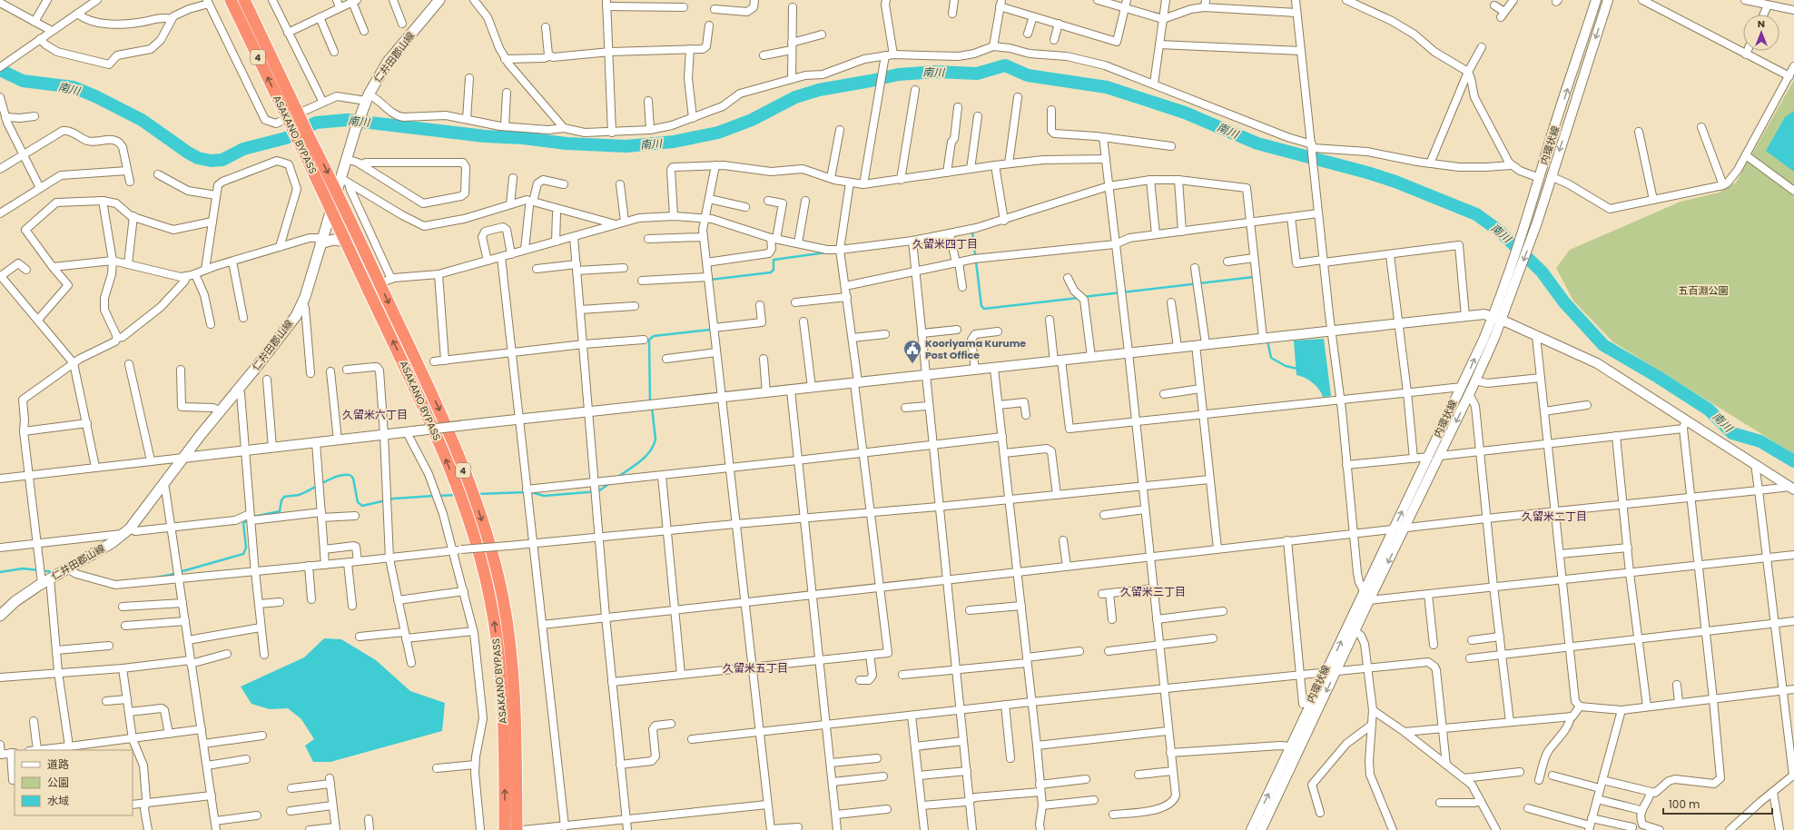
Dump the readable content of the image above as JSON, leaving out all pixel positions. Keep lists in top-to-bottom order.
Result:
{
  "streets": {
    "highway": ["4", "ASAKANO BYPASS"],
    "main road": ["仁井田郡山線"],
    "street": ["内環状線"]
  },
  "crossings": [
    ["仁井田郡山線", "ASAKANO BYPASS"]
  ],
  "districts": [
    "久留米四丁目",
    "久留米六丁目",
    "久留米二丁目",
    "久留米三丁目",
    "久留米五丁目"
  ],
  "water": ["南川"],
  "parks": ["五百淵公園"],
  "places": {
    "public building": ["Kooriyama Kurume Post Office"]
  },
  "legend": ["道路", "公園", "水域"],
  "scale_bar": "100 m",
  "north": "top"
}
